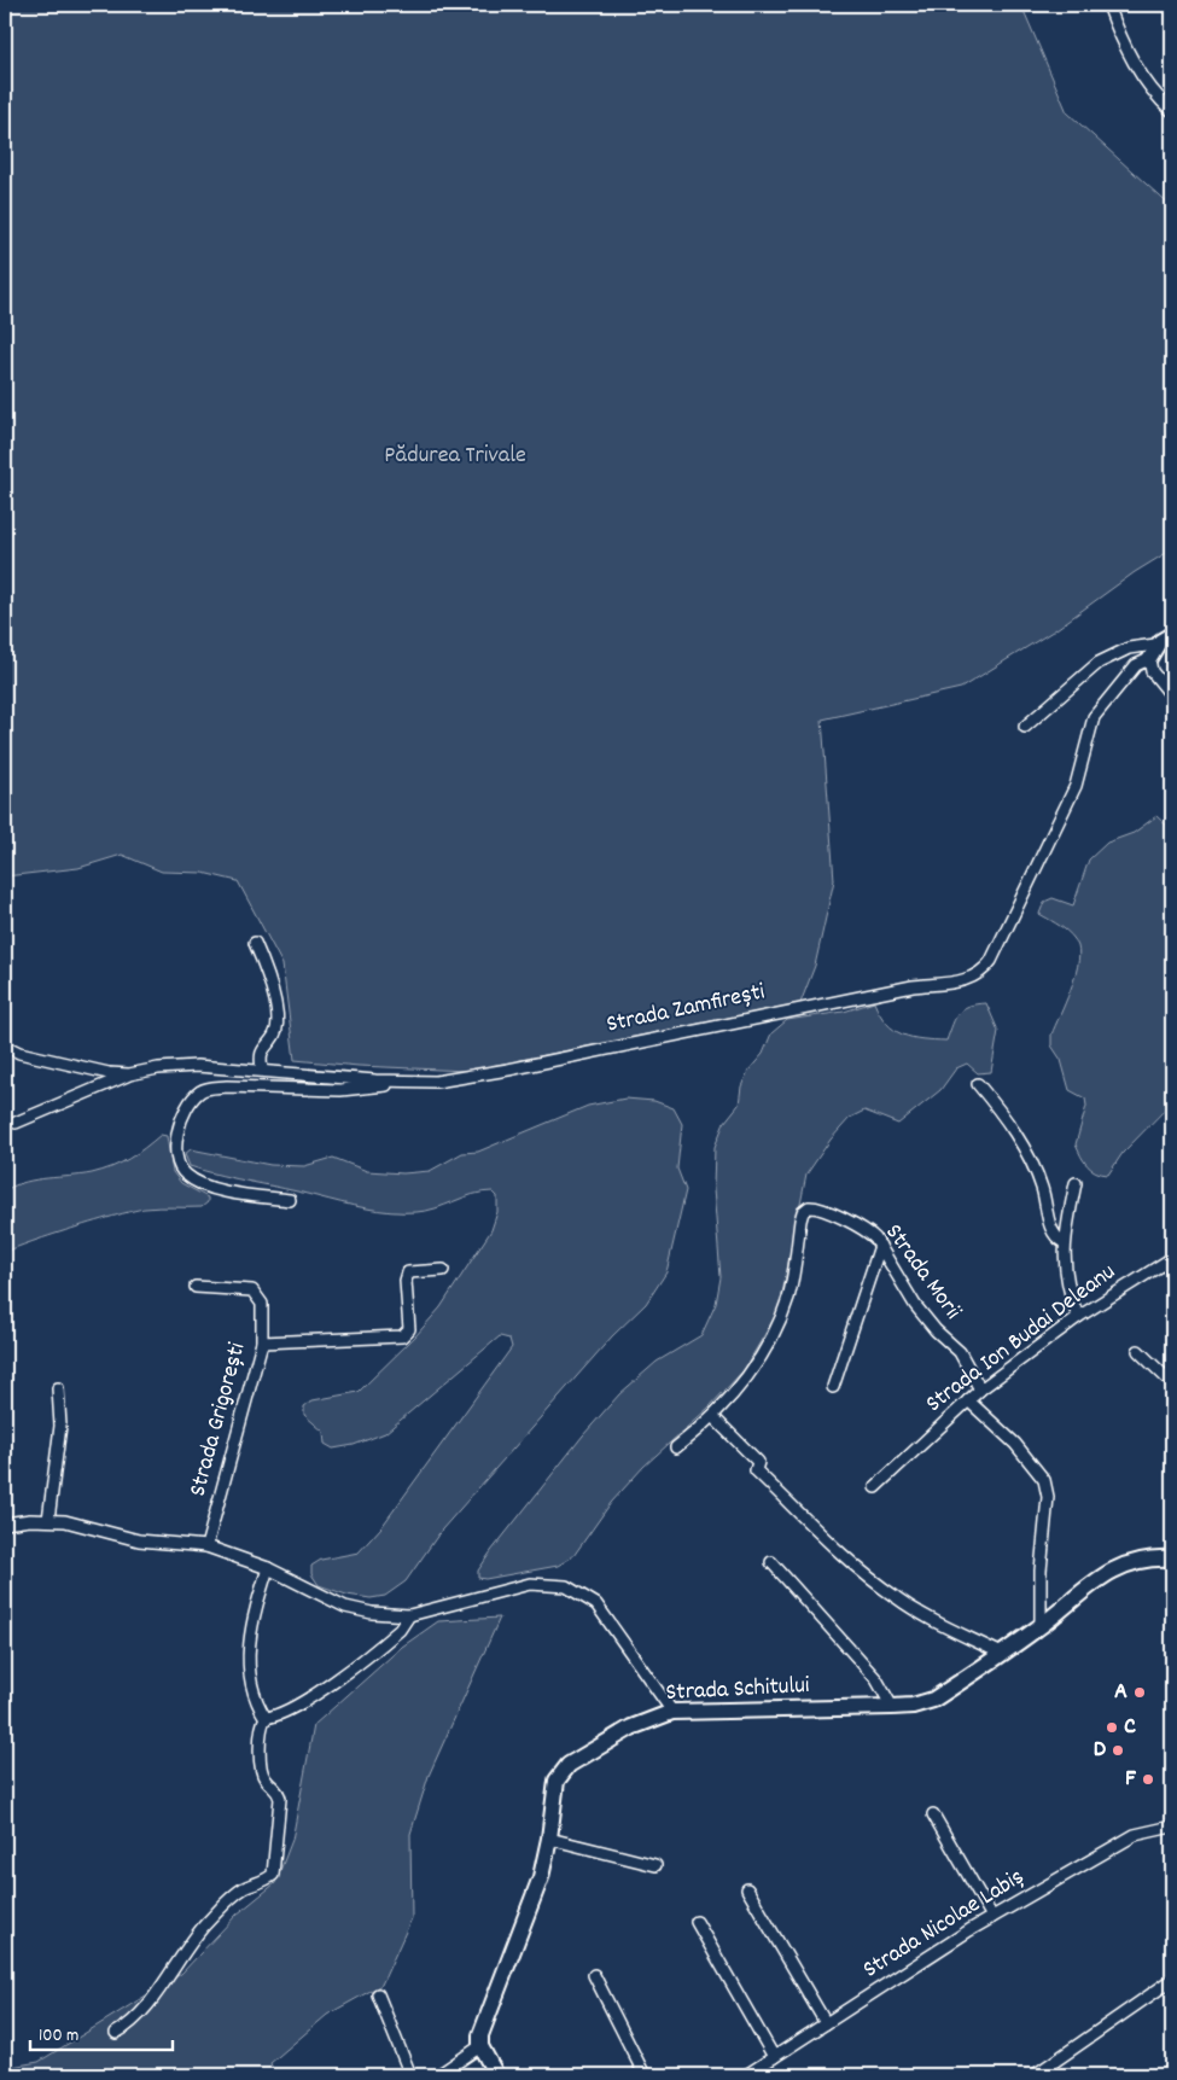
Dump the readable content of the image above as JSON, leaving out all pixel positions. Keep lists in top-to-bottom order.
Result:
{
  "streets": {
    "main road": ["Strada Schitului"],
    "street": [
      "Strada Zamfirești",
      "Strada Morii",
      "Strada Ion Budai Deleanu",
      "Strada Grigorești",
      "Strada Nicolae Labiș"
    ]
  },
  "crossings": [
    ["Strada Morii", "Strada Ion Budai Deleanu"]
  ],
  "parks": ["Pădurea Trivale"],
  "places": [
    "A",
    "C",
    "D",
    "F"
  ],
  "scale_bar": "100 m"
}
